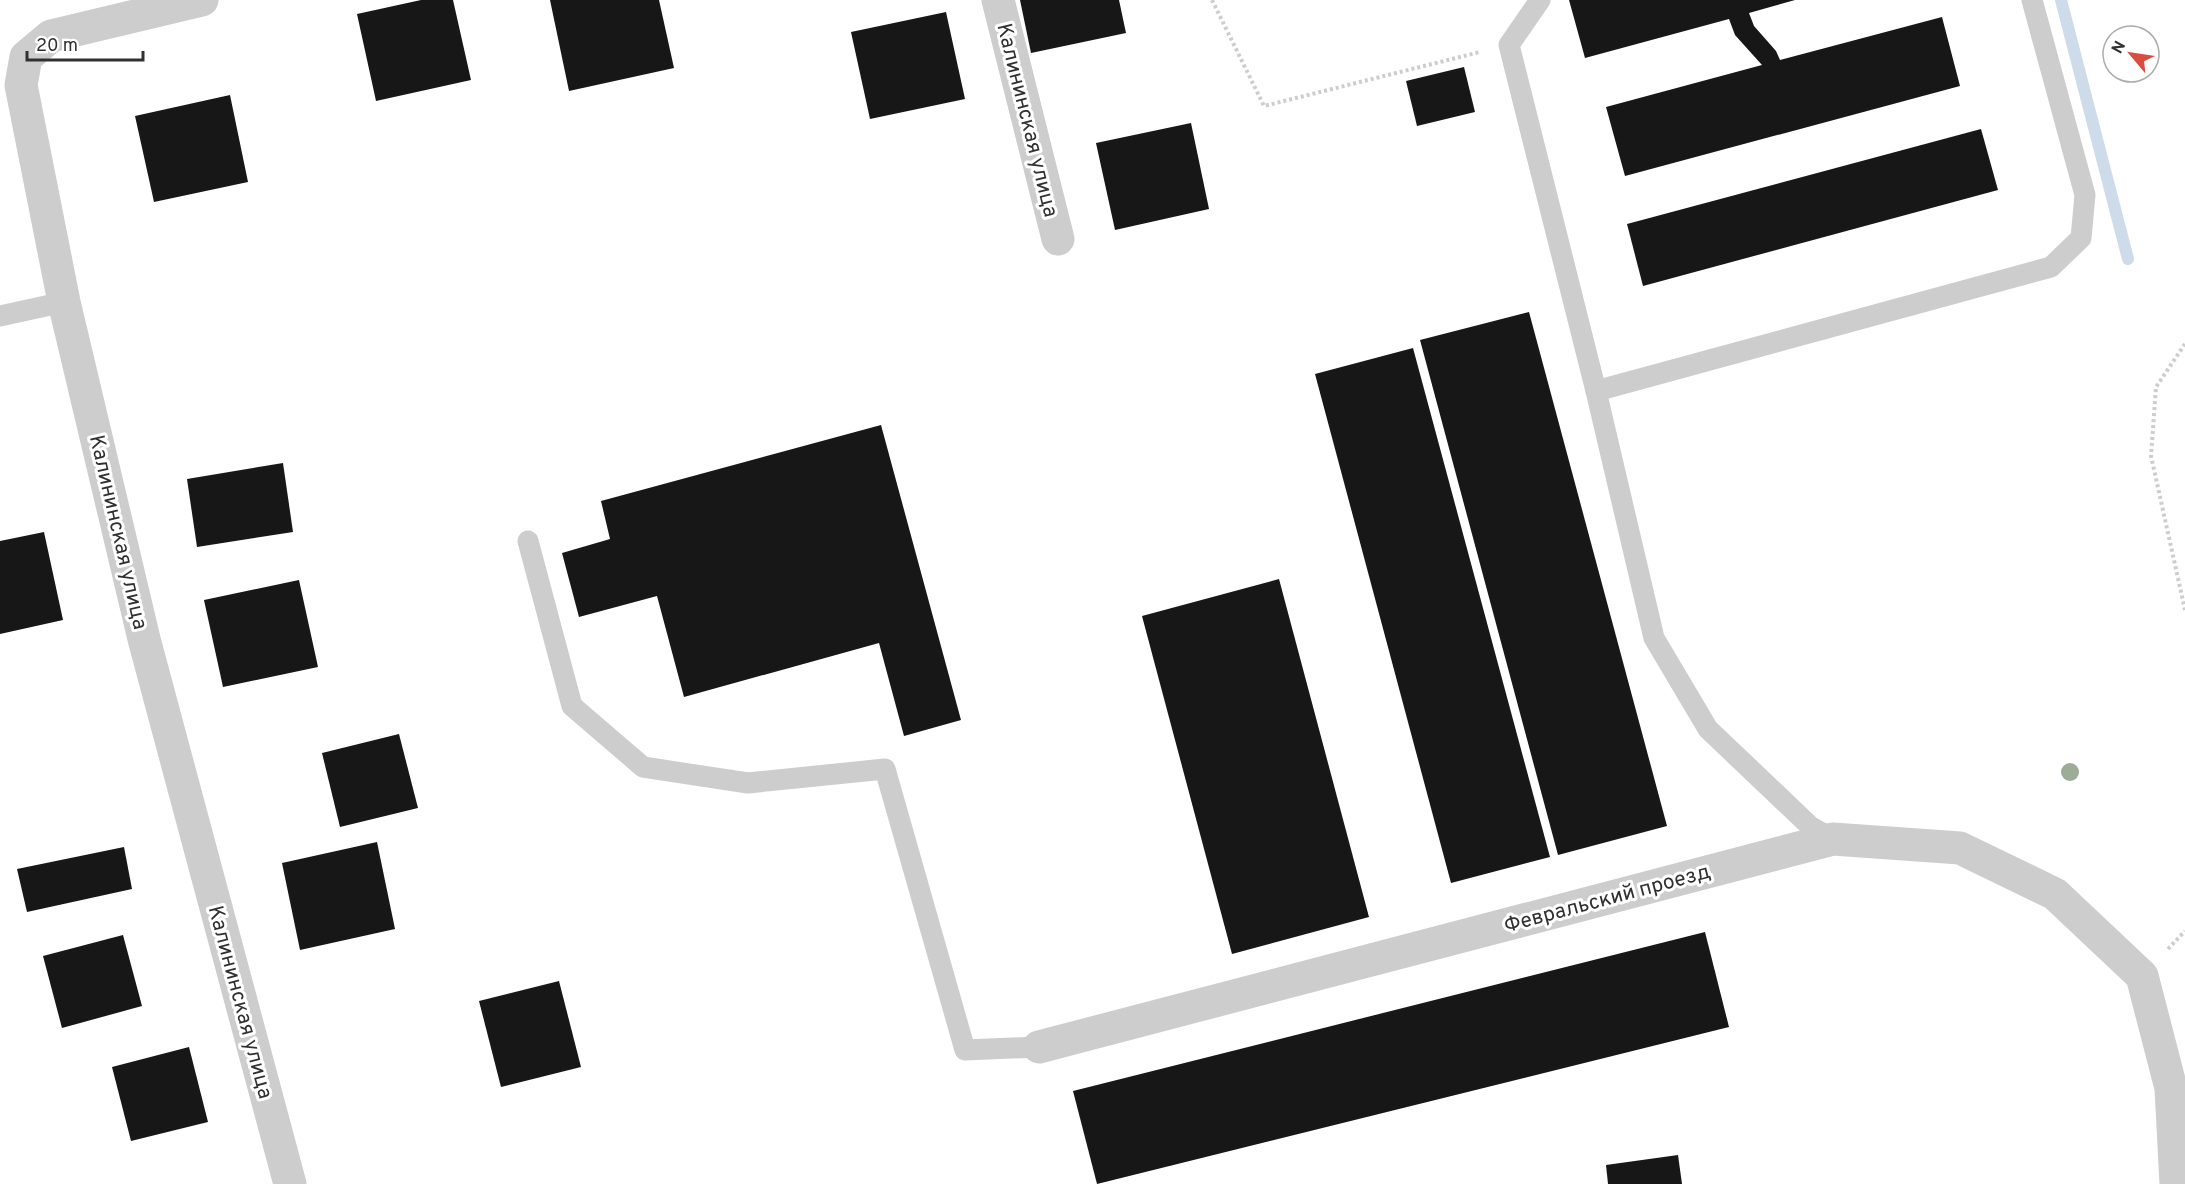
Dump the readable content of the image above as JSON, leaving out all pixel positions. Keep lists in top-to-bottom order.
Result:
{
  "streets": {
    "street": ["Калининская улица", "Февральский проезд"]
  },
  "scale_bar": "20 m",
  "north": "top left"
}
